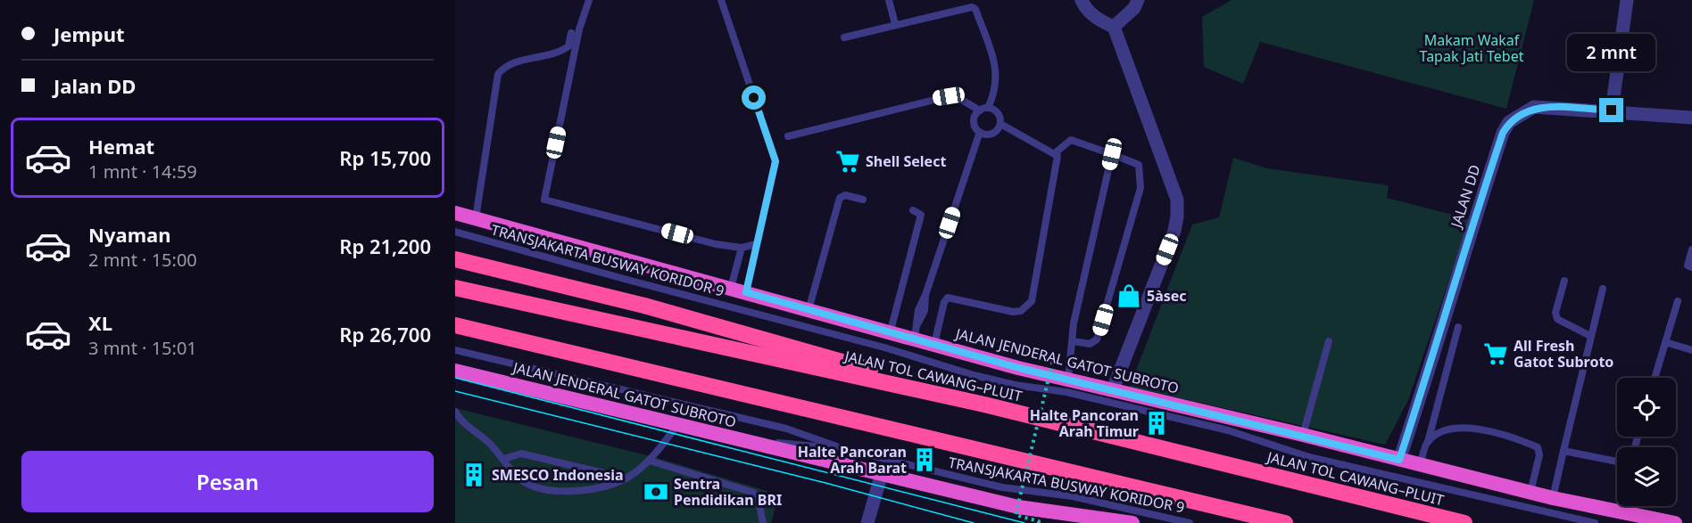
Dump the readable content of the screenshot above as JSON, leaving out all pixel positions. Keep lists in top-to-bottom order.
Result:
{
  "streets": {
    "highway": ["JALAN JENDERAL GATOT SUBROTO", "JALAN TOL CAWANG–PLUIT"],
    "street": ["JALAN DD"],
    "lane": ["TRANSJAKARTA BUSWAY KORIDOR 9"]
  },
  "crossings": [
    ["JALAN DD", "JALAN JENDERAL GATOT SUBROTO"],
    ["TRANSJAKARTA BUSWAY KORIDOR 9", "JALAN JENDERAL GATOT SUBROTO"]
  ],
  "parks": ["Makam Wakaf Tapak Jati Tebet"],
  "places": {
    "supermarket": ["Shell Select", "All Fresh Gatot Subroto"],
    "shop": ["5àsec"],
    "building": ["Halte Pancoran Arah Timur", "Halte Pancoran Arah Barat", "SMESCO Indonesia"],
    "bank": ["Sentra Pendidikan BRI"]
  },
  "page": {
    "banner": ["Jemput", "Jalan DD"],
    "bubble": "2 mnt",
    "list": [
      {
        "name": "Hemat",
        "note": "1 mnt · 14:59",
        "value": "Rp 15,700"
      },
      {
        "name": "Nyaman",
        "note": "2 mnt · 15:00",
        "value": "Rp 21,200"
      },
      {
        "name": "XL",
        "note": "3 mnt · 15:01",
        "value": "Rp 26,700"
      }
    ],
    "buttons": "Pesan"
  }
}
